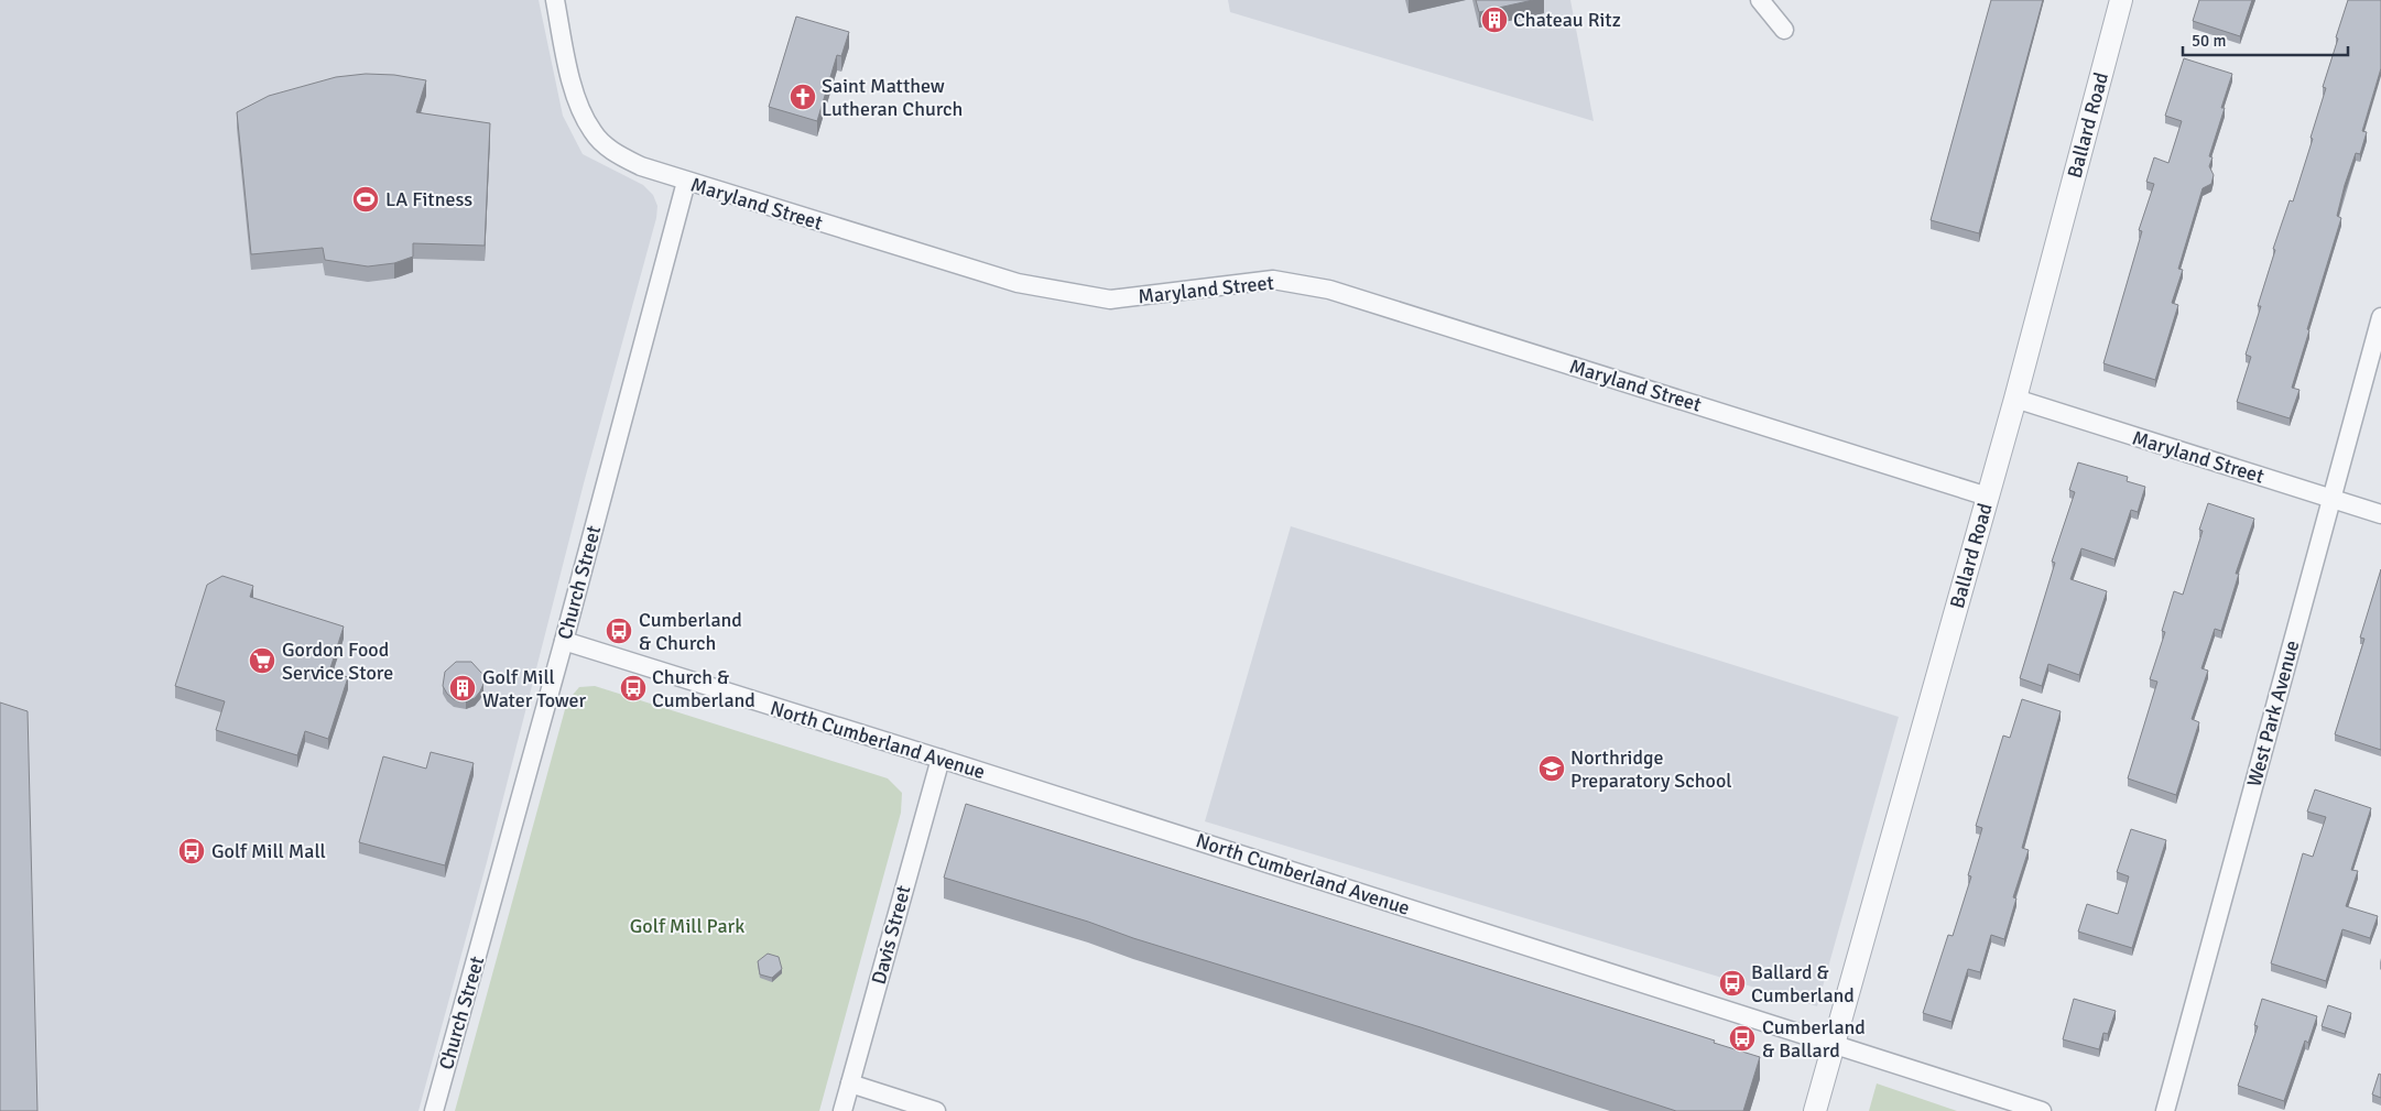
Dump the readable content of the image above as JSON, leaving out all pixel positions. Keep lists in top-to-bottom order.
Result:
{
  "streets": {
    "street": [
      "Ballard Road",
      "Maryland Street",
      "Church Street",
      "West Park Avenue",
      "North Cumberland Avenue",
      "Davis Street"
    ]
  },
  "crossings": [
    ["Ballard Road", "Maryland Street"],
    ["Ballard Road", "North Cumberland Avenue"],
    ["Maryland Street", "Church Street"],
    ["Maryland Street", "West Park Avenue"],
    ["Church Street", "North Cumberland Avenue"],
    ["North Cumberland Avenue", "Davis Street"]
  ],
  "parks": ["Golf Mill Park"],
  "places": {
    "building": ["Chateau Ritz", "Golf Mill Water Tower"],
    "church": ["Saint Matthew Lutheran Church"],
    "sports": ["LA Fitness"],
    "bus stop": [
      "Cumberland & Church",
      "Church & Cumberland",
      "Golf Mill Mall",
      "Ballard & Cumberland",
      "Cumberland & Ballard"
    ],
    "supermarket": ["Gordon Food Service Store"],
    "school or university": ["Northridge Preparatory School"]
  },
  "scale_bar": "50 m"
}
